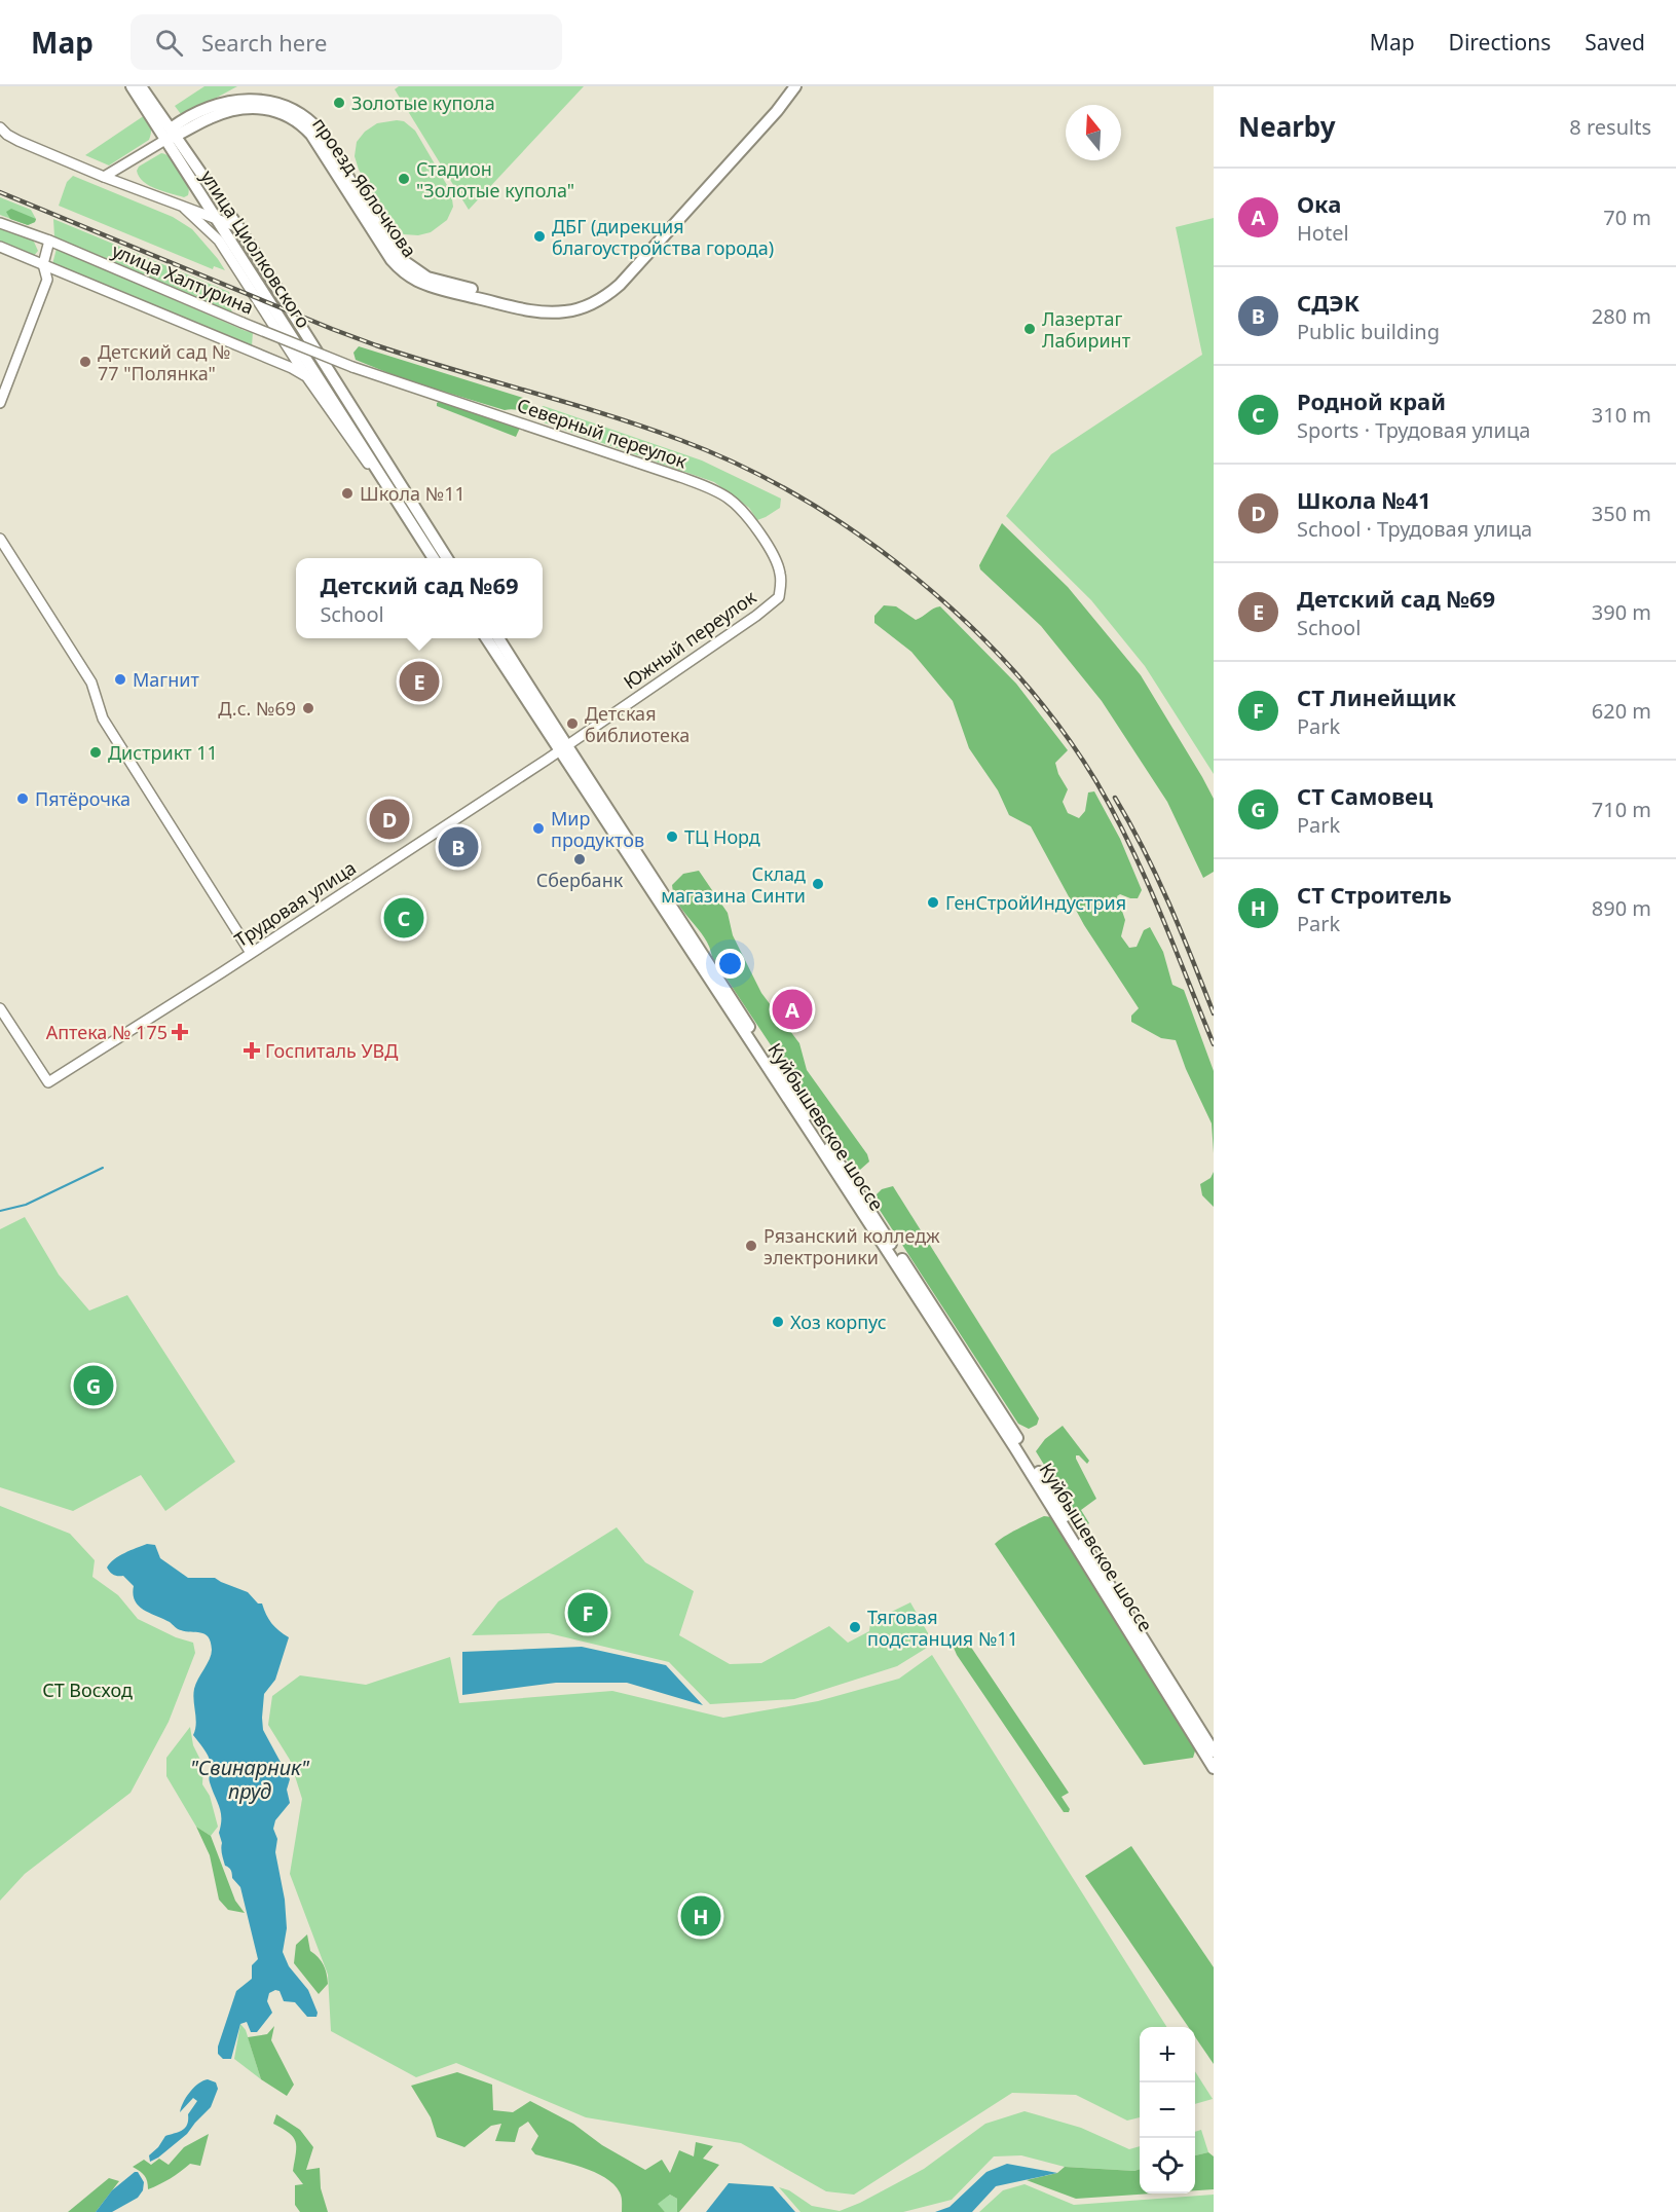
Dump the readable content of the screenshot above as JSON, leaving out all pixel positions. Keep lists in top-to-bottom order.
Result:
{
  "streets": {
    "main road": ["проезд Яблочкова", "улица Циолковского", "Куйбышевское шоссе"],
    "street": [
      "улица Халтурина",
      "Северный переулок",
      "Южный переулок",
      "Трудовая улица"
    ]
  },
  "crossings": [
    ["проезд Яблочкова", "улица Циолковского"],
    ["улица Халтурина", "Северный переулок"],
    ["Северный переулок", "Южный переулок"],
    ["Южный переулок", "Трудовая улица"],
    ["Южный переулок", "Куйбышевское шоссе"],
    ["Трудовая улица", "Куйбышевское шоссе"]
  ],
  "water": ["\"Свинарник\" пруд"],
  "parks": ["СТ Восход"],
  "places": {
    "other": [
      "Золотые купола",
      "Стадион \"Золотые купола\"",
      "ДБГ (дирекция благоустройства города)",
      "Лазертаг Лабиринт",
      "Детский сад № 77 \"Полянка\"",
      "Школа №11",
      "Магнит",
      "Д.с. №69",
      "Детская библиотека",
      "Дистрикт 11",
      "Пятёрочка",
      "Мир продуктов",
      "ТЦ Норд",
      "Сбербанк",
      "Склад магазина Синти",
      "ГенСтройИндустрия",
      "Рязанский колледж электроники",
      "Хоз корпус",
      "Тяговая подстанция №11"
    ],
    "health": ["Аптека № 175", "Госпиталь УВД"]
  },
  "north": "top",
  "page": {
    "header": "Map",
    "search": "Search here",
    "nav": ["Map", "Directions", "Saved"],
    "heading": ["Nearby", "8 results"],
    "list": [
      {
        "mark": "A",
        "name": "Ока",
        "note": "Hotel",
        "value": "70 m"
      },
      {
        "mark": "B",
        "name": "СДЭК",
        "note": "Public building",
        "value": "280 m"
      },
      {
        "mark": "C",
        "name": "Родной край",
        "note": "Sports · Трудовая улица",
        "value": "310 m"
      },
      {
        "mark": "D",
        "name": "Школа №41",
        "note": "School · Трудовая улица",
        "value": "350 m"
      },
      {
        "mark": "E",
        "name": "Детский сад №69",
        "note": "School",
        "value": "390 m"
      },
      {
        "mark": "F",
        "name": "СТ Линейщик",
        "note": "Park",
        "value": "620 m"
      },
      {
        "mark": "G",
        "name": "СТ Самовец",
        "note": "Park",
        "value": "710 m"
      },
      {
        "mark": "H",
        "name": "СТ Строитель",
        "note": "Park",
        "value": "890 m"
      }
    ],
    "popup": ["Детский сад №69", "School"],
    "pins": [
      "E",
      "D",
      "B",
      "C",
      "A",
      "G",
      "F",
      "H"
    ],
    "map_buttons": ["+", "−"]
  }
}
